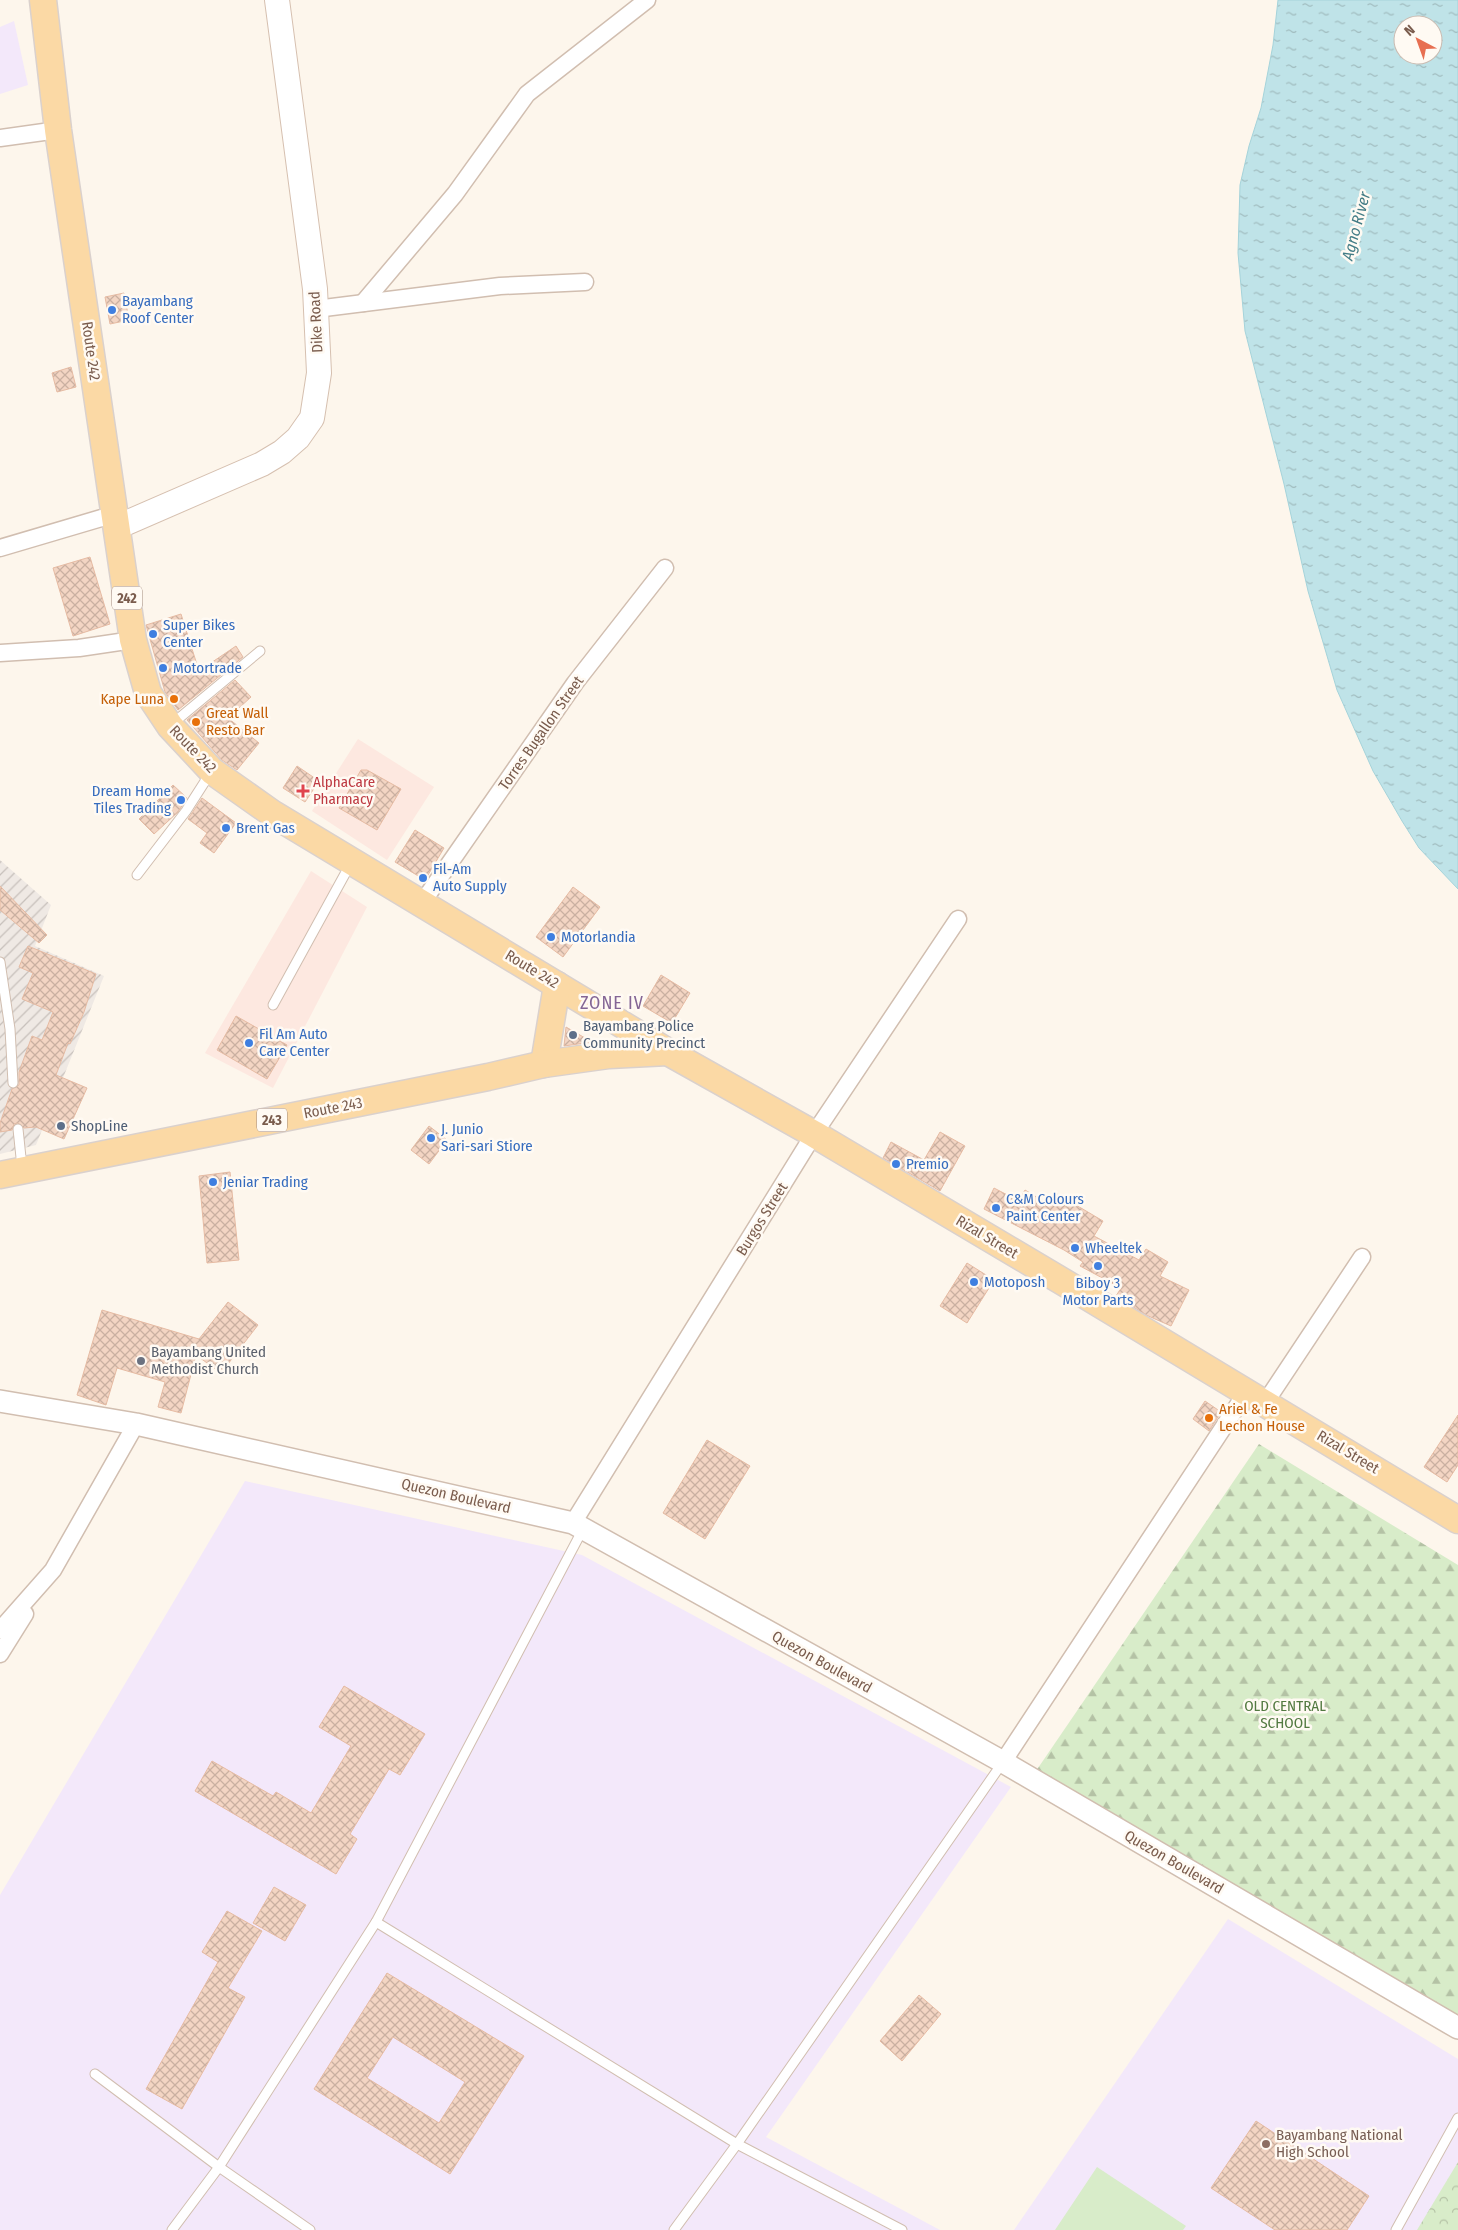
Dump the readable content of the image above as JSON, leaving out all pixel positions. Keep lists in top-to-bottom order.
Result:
{
  "streets": {
    "main road": [
      "Dike Road",
      "Route 242",
      "242",
      "Route 243",
      "243",
      "Rizal Street"
    ],
    "street": ["Torres Bugallon Street", "Burgos Street", "Quezon Boulevard"]
  },
  "crossings": [
    ["Dike Road", "Route 242"],
    ["Route 242", "Torres Bugallon Street"],
    ["Route 242", "Route 243"],
    ["Route 242", "Rizal Street"],
    ["Route 243", "Rizal Street"],
    ["Burgos Street", "Rizal Street"],
    ["Burgos Street", "Quezon Boulevard"]
  ],
  "districts": ["ZONE IV"],
  "water": ["Agno River"],
  "parks": ["OLD CENTRAL SCHOOL"],
  "places": {
    "other": [
      "Bayambang Roof Center",
      "Super Bikes Center",
      "Motortrade",
      "Kape Luna",
      "Great Wall Resto Bar",
      "Dream Home Tiles Trading",
      "Brent Gas",
      "Fil-Am Auto Supply",
      "Motorlandia",
      "Bayambang Police Community Precinct",
      "Fil Am Auto Care Center",
      "ShopLine",
      "J. Junio Sari-sari Stiore",
      "Premio",
      "Jeniar Trading",
      "C&M Colours Paint Center",
      "Wheeltek",
      "Biboy 3 Motor Parts",
      "Motoposh",
      "Bayambang United Methodist Church",
      "Ariel & Fe Lechon House",
      "Bayambang National High School"
    ],
    "health": ["AlphaCare Pharmacy"]
  },
  "north": "top left"
}
